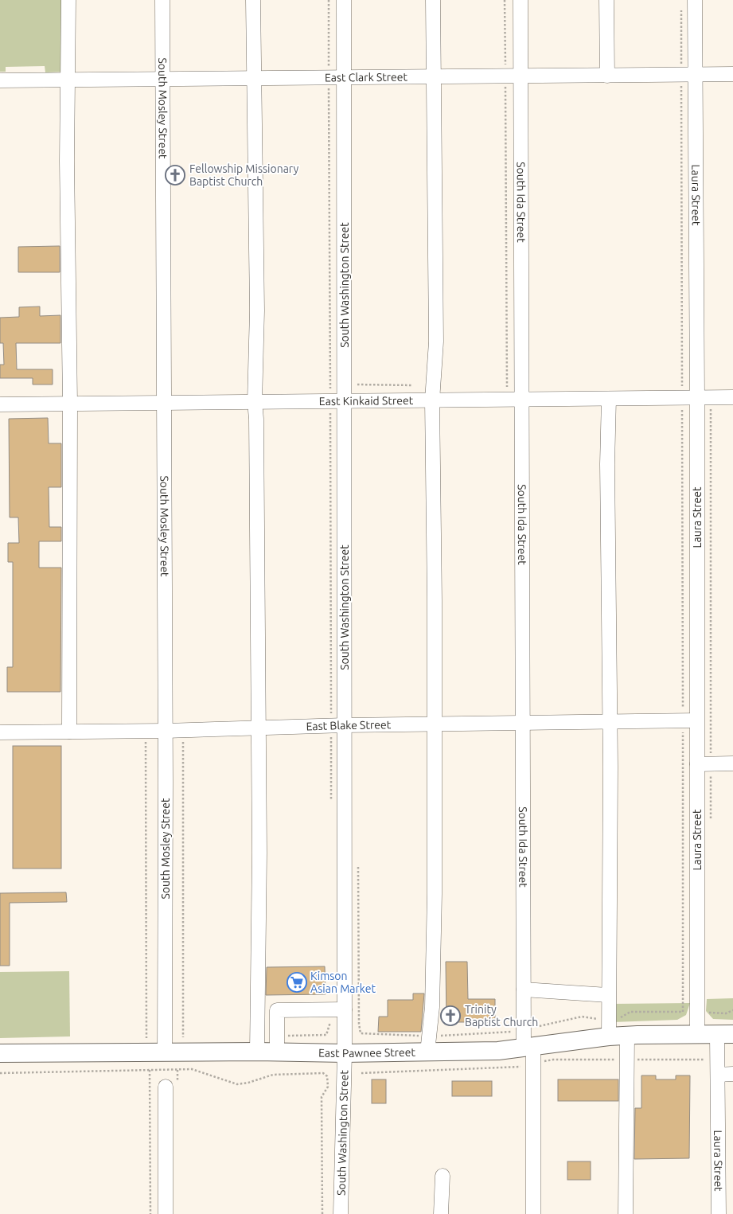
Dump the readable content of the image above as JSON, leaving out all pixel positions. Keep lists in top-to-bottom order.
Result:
{
  "streets": {
    "main road": ["East Pawnee Street"],
    "street": [
      "East Clark Street",
      "South Mosley Street",
      "Laura Street",
      "South Ida Street",
      "South Washington Street",
      "East Kinkaid Street",
      "East Blake Street"
    ]
  },
  "crossings": [
    ["East Clark Street", "South Mosley Street"],
    ["East Clark Street", "Laura Street"],
    ["East Clark Street", "South Ida Street"],
    ["East Clark Street", "South Washington Street"],
    ["South Mosley Street", "East Kinkaid Street"],
    ["South Mosley Street", "East Blake Street"],
    ["South Mosley Street", "East Pawnee Street"],
    ["Laura Street", "East Kinkaid Street"],
    ["Laura Street", "East Blake Street"],
    ["Laura Street", "East Pawnee Street"],
    ["South Ida Street", "East Kinkaid Street"],
    ["South Ida Street", "East Blake Street"],
    ["South Ida Street", "East Pawnee Street"],
    ["South Washington Street", "East Kinkaid Street"],
    ["South Washington Street", "East Blake Street"],
    ["South Washington Street", "East Pawnee Street"]
  ],
  "places": {
    "church": ["Fellowship Missionary Baptist Church", "Trinity Baptist Church"],
    "supermarket": ["Kimson Asian Market"]
  }
}
